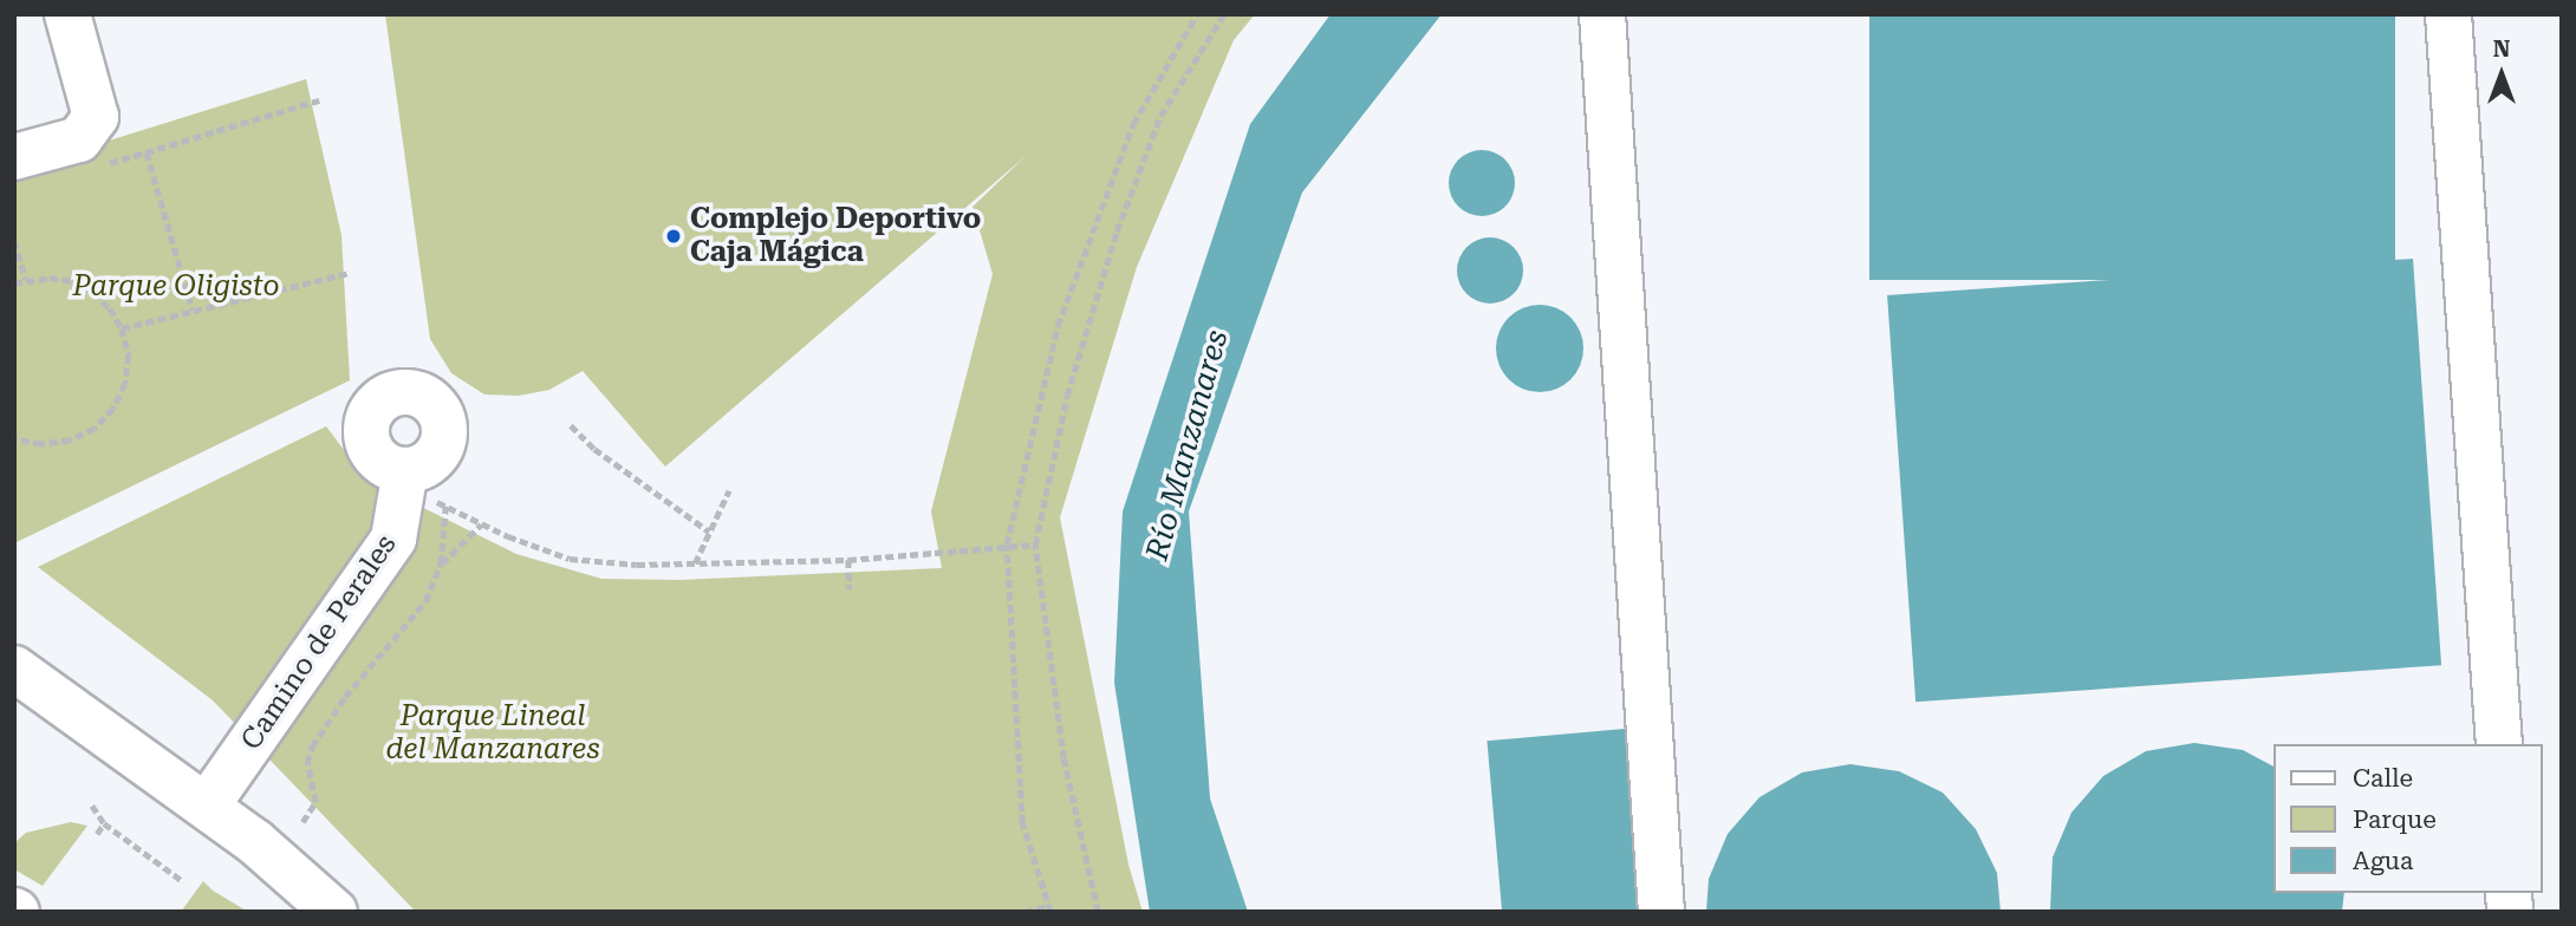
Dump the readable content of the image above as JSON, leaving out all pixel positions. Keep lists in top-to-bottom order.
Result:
{
  "streets": {
    "street": ["Camino de Perales"]
  },
  "water": ["Río Manzanares"],
  "parks": ["Parque Oligisto", "Parque Lineal del Manzanares"],
  "places": ["Complejo Deportivo Caja Mágica"],
  "legend": ["Calle", "Parque", "Agua"],
  "north": "top"
}
